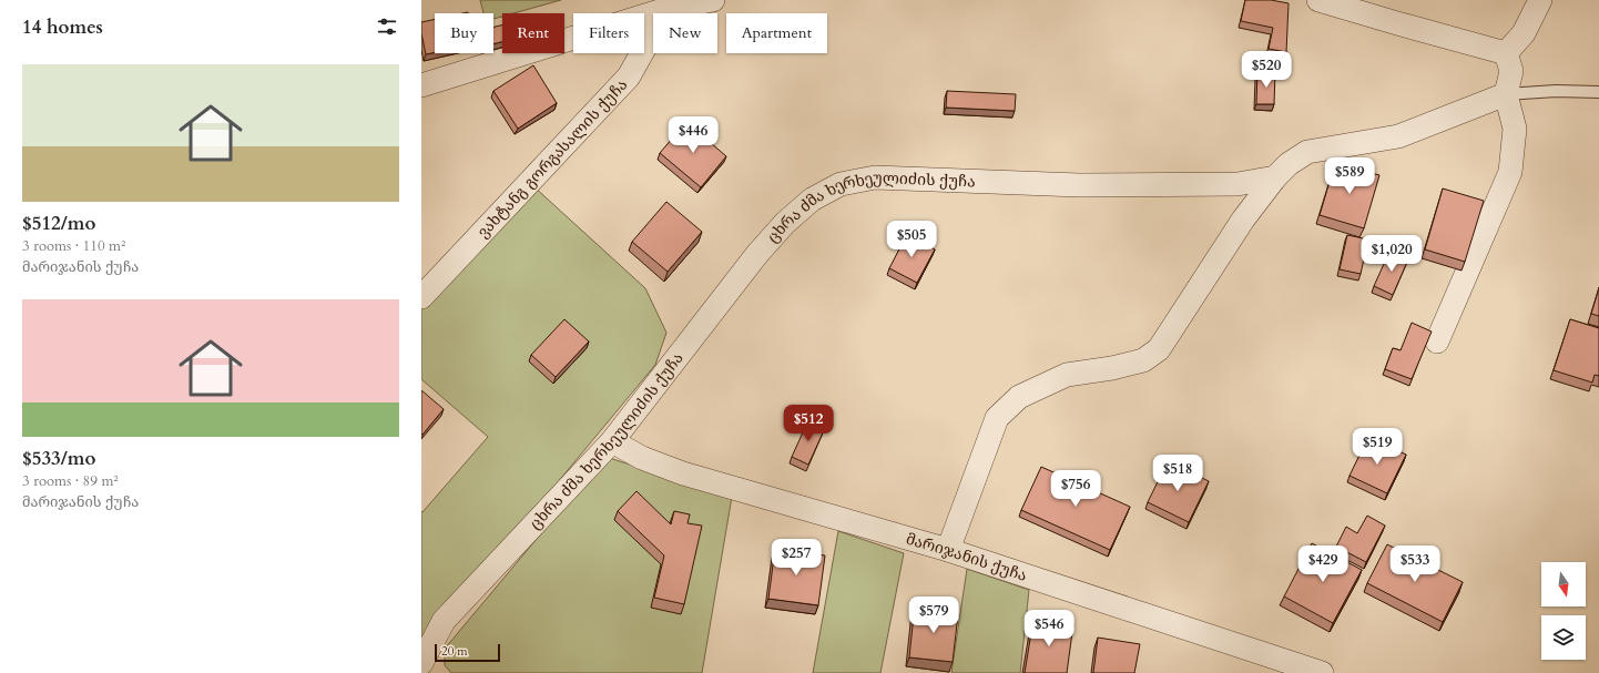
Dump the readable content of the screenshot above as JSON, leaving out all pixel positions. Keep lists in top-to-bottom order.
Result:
{
  "streets": {
    "street": ["ვახტანგ გორგასალის ქუჩა", "ცხრა ძმა ხერხეულიძის ქუჩა", "მარიჯანის ქუჩა"]
  },
  "crossings": [
    ["ცხრა ძმა ხერხეულიძის ქუჩა", "მარიჯანის ქუჩა"]
  ],
  "scale_bar": "20 m",
  "north": "bottom",
  "page": {
    "heading": "14 homes",
    "chip": [
      "Buy",
      "Rent",
      "Filters",
      "New",
      "Apartment"
    ],
    "price": [
      "$520",
      "$446",
      "$589",
      "$505",
      "$1,020",
      "$512",
      "$519",
      "$518",
      "$756",
      "$257",
      "$429",
      "$533",
      "$579",
      "$546"
    ],
    "list": [
      {
        "name": "$512/mo",
        "note": "3 rooms · 110 m² · მარიჯანის ქუჩა"
      },
      {
        "name": "$533/mo",
        "note": "3 rooms · 89 m² · მარიჯანის ქუჩა"
      }
    ],
    "scale": "20 m"
  }
}
